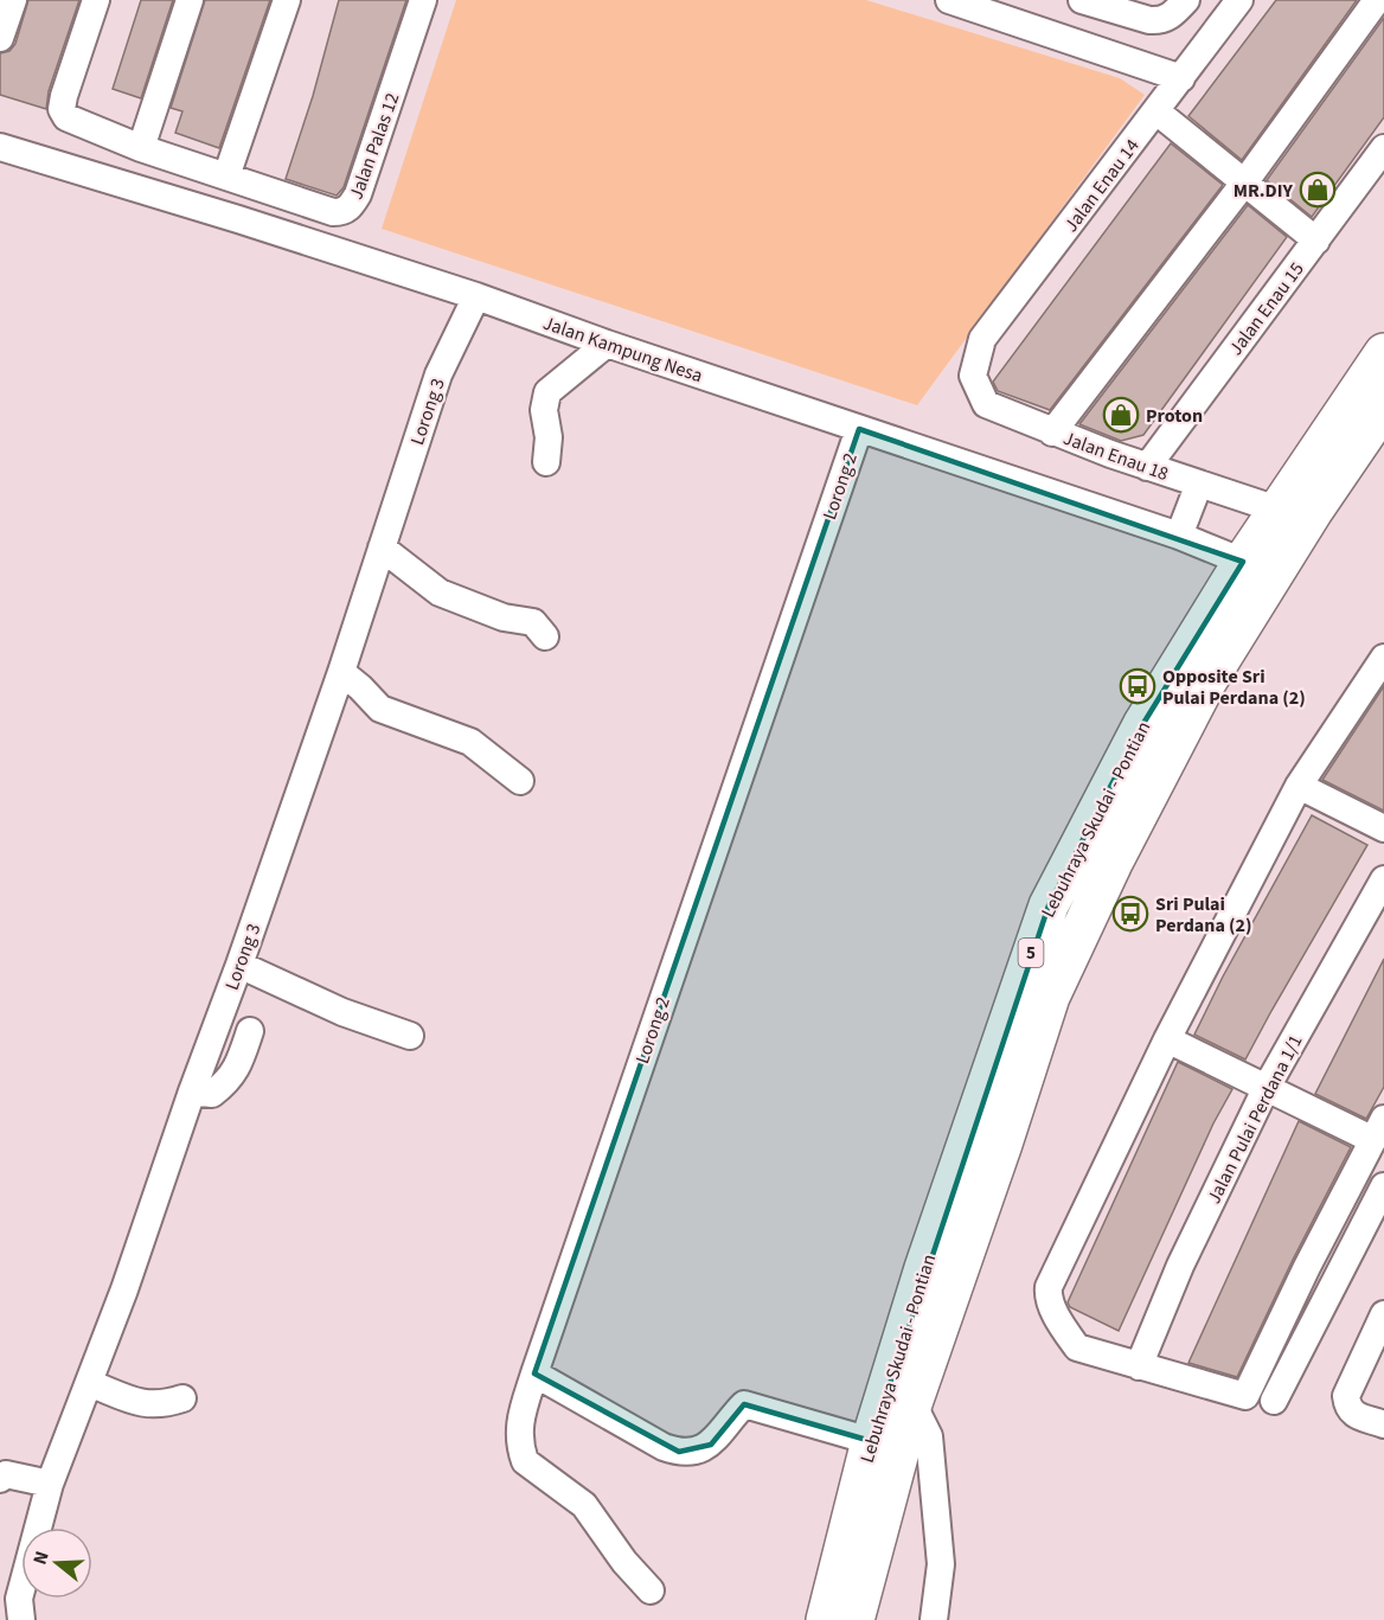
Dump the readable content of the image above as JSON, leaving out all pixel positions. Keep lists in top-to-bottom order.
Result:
{
  "streets": {
    "highway": ["Lebuhraya Skudai - Pontian", "5"],
    "street": [
      "Jalan Palas 12",
      "Jalan Enau 14",
      "Jalan Enau 15",
      "Jalan Kampung Nesa",
      "Lorong 3",
      "Jalan Enau 18",
      "Lorong 2",
      "Jalan Pulai Perdana 1/1"
    ]
  },
  "crossings": [
    ["Jalan Enau 14", "Jalan Enau 18"],
    ["Jalan Enau 15", "Jalan Enau 18"],
    ["Jalan Kampung Nesa", "Lorong 3"],
    ["Jalan Kampung Nesa", "Lorong 2"],
    ["Jalan Kampung Nesa", "Lebuhraya Skudai - Pontian"],
    ["Jalan Enau 18", "Lebuhraya Skudai - Pontian"]
  ],
  "places": {
    "shop": ["MR.DIY", "Proton"],
    "bus stop": ["Opposite Sri Pulai Perdana (2)", "Sri Pulai Perdana (2)"]
  },
  "north": "left"
}
